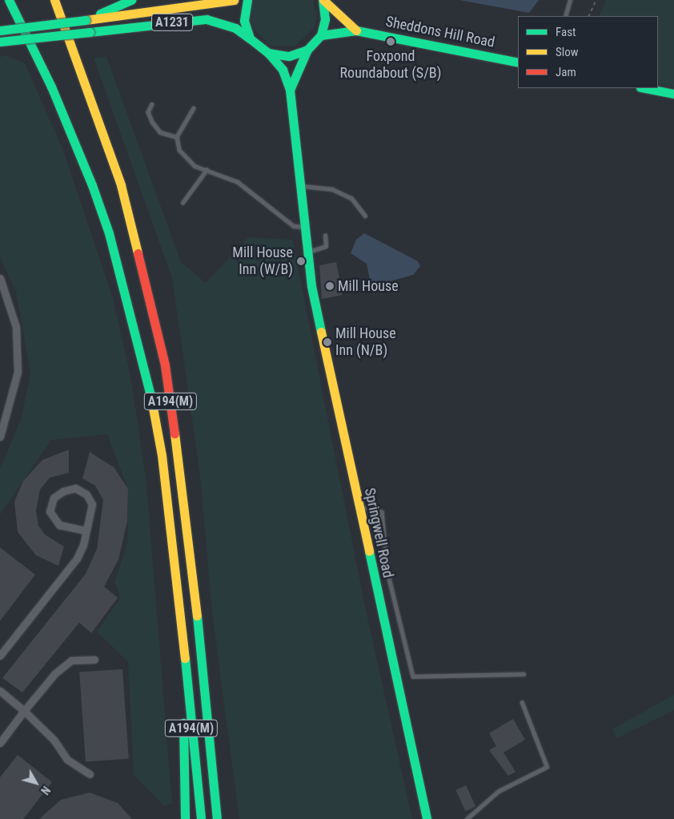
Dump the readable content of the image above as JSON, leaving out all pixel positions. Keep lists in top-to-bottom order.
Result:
{
  "streets": {
    "main road": [
      "A1231",
      "Sheddons Hill Road",
      "A194(M)",
      "Springwell Road"
    ]
  },
  "crossings": [
    ["A1231", "Springwell Road"]
  ],
  "places": [
    "Foxpond Roundabout (S/B)",
    "Mill House Inn (W/B)",
    "Mill House",
    "Mill House Inn (N/B)"
  ],
  "legend": ["Fast", "Slow", "Jam"],
  "north": "bottom right"
}
